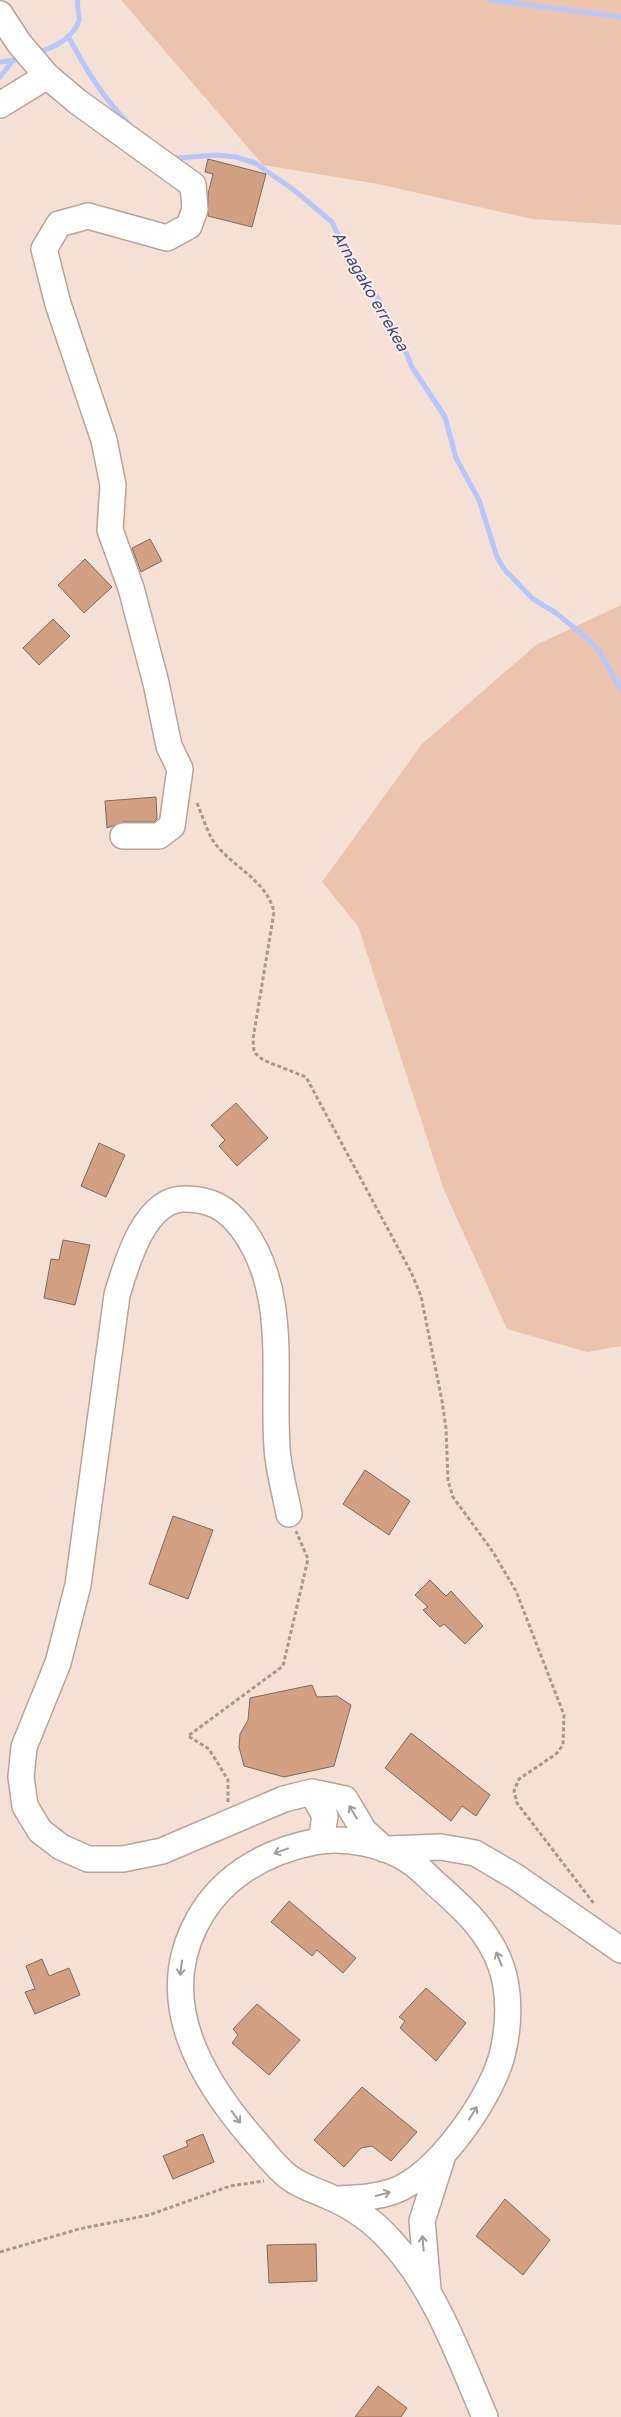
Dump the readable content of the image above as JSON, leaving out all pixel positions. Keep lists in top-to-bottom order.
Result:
{
  "water": ["Arnagako errekea"]
}
